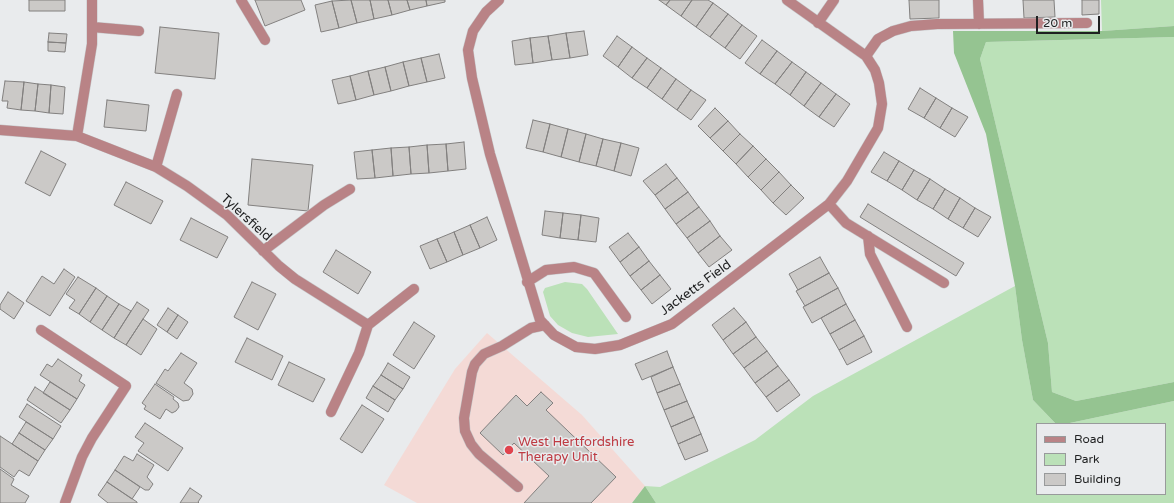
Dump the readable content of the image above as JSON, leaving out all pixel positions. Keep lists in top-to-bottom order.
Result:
{
  "streets": {
    "street": ["Tylersfield", "Jacketts Field"]
  },
  "places": ["West Hertfordshire Therapy Unit"],
  "legend": ["Road", "Park", "Building"],
  "scale_bar": "20 m"
}
